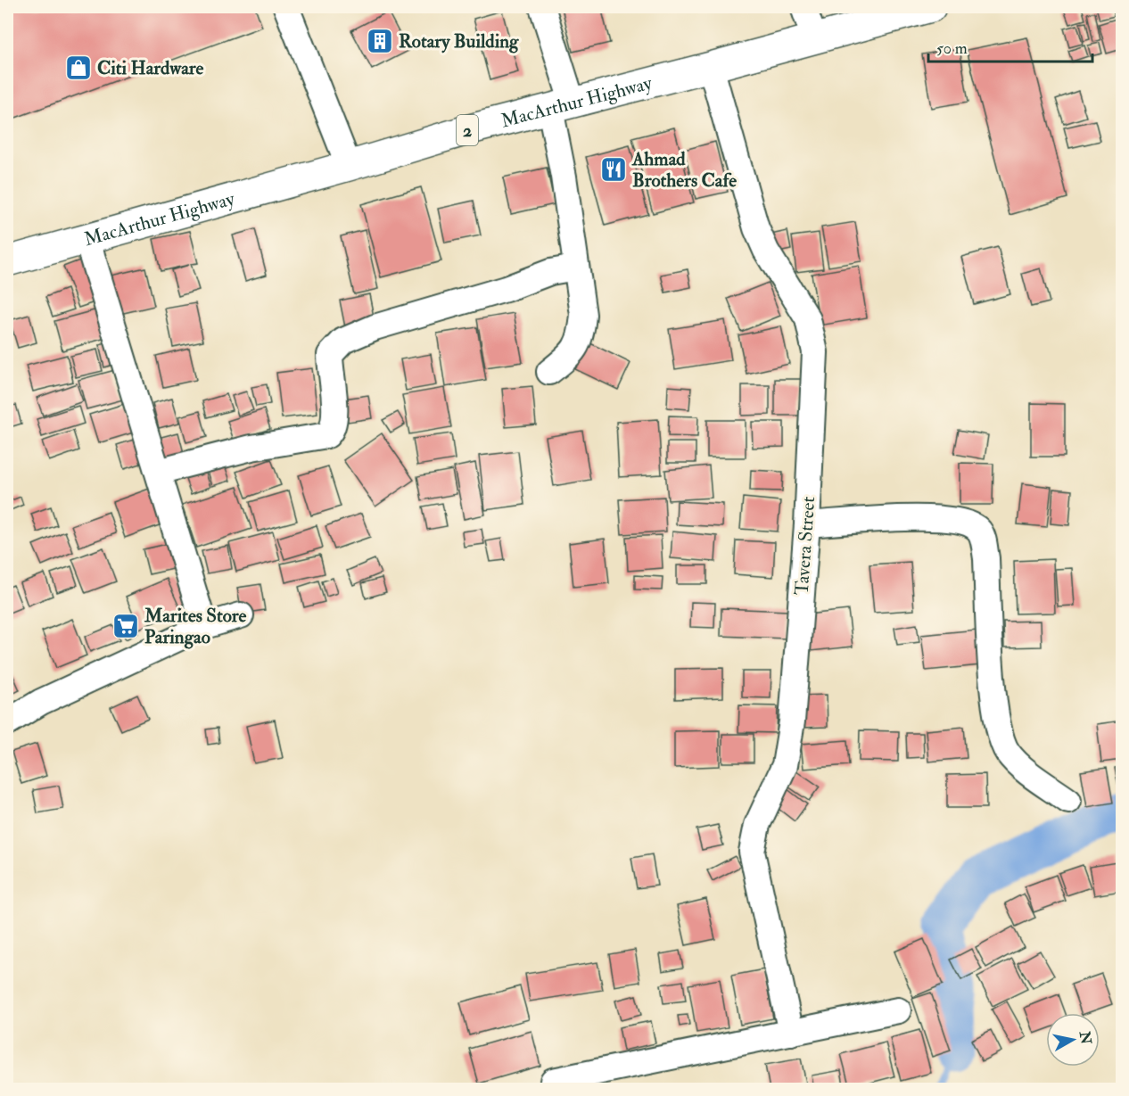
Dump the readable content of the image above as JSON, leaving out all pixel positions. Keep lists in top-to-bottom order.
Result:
{
  "streets": {
    "highway": ["MacArthur Highway", "2"],
    "street": ["Tavera Street"]
  },
  "crossings": [
    ["MacArthur Highway", "Tavera Street"]
  ],
  "places": {
    "building": ["Rotary Building"],
    "shop": ["Citi Hardware"],
    "restaurant": ["Ahmad Brothers Cafe"],
    "supermarket": ["Marites Store Paringao"]
  },
  "scale_bar": "50 m",
  "north": "right"
}
